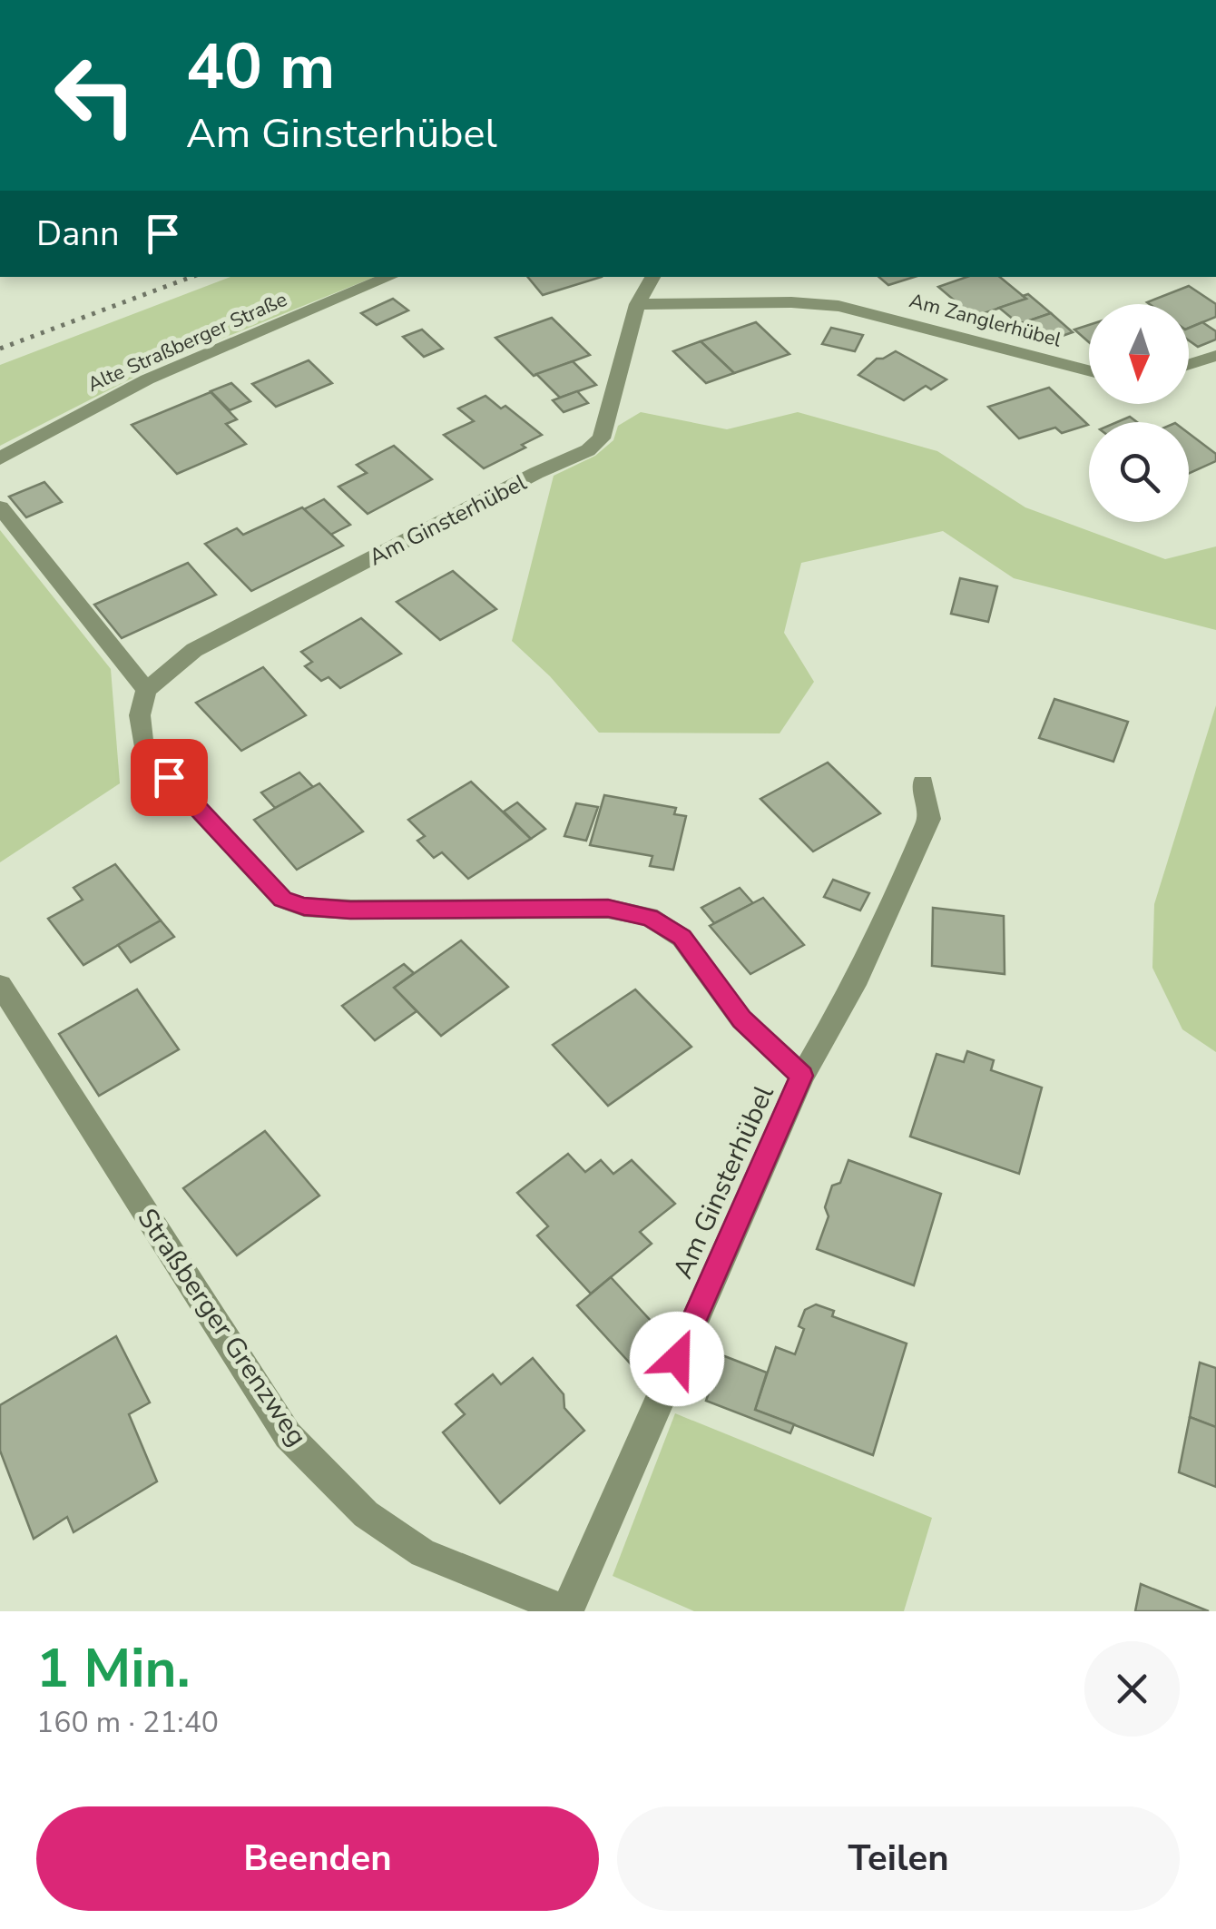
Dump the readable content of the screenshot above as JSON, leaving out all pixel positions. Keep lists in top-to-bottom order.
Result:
{
  "streets": {
    "street": [
      "Am Zanglerhübel",
      "Alte Straßberger Straße",
      "Am Ginsterhübel",
      "Straßberger Grenzweg"
    ]
  },
  "crossings": [
    ["Am Zanglerhübel", "Am Ginsterhübel"],
    ["Am Ginsterhübel", "Straßberger Grenzweg"]
  ],
  "north": "bottom",
  "page": {
    "turn": ["40 m", "Am Ginsterhübel"],
    "then": "Dann",
    "heading": ["1 Min.", "160 m · 21:40"],
    "buttons": ["Beenden", "Teilen"]
  }
}
